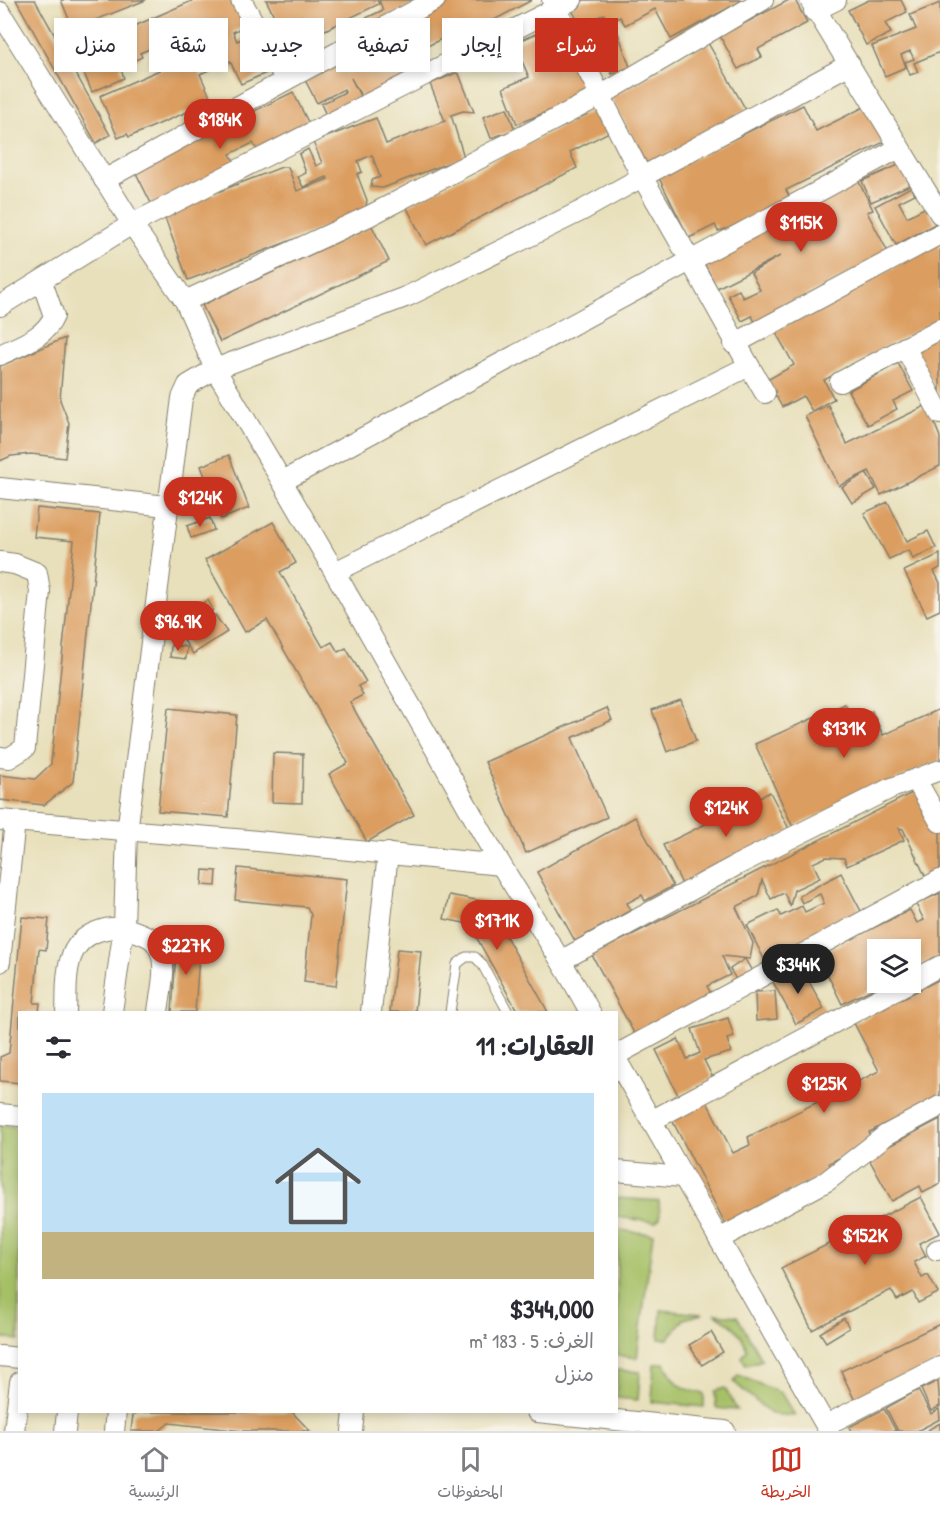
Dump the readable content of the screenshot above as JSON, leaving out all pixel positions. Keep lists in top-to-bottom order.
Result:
{
  "page": {
    "chip": [
      "شراء",
      "إيجار",
      "تصفية",
      "جديد",
      "شقة",
      "منزل"
    ],
    "price": [
      "$184K",
      "$115K",
      "$124K",
      "$96.9K",
      "$131K",
      "$124K",
      "$171K",
      "$227K",
      "$344K",
      "$125K",
      "$152K"
    ],
    "heading": "العقارات: 11",
    "list": [
      {
        "name": "$344,000",
        "note": "الغرف: 5 · 183 m² · منزل"
      }
    ],
    "tabs": ["الخريطة", "المحفوظات", "الرئيسية"]
  }
}
